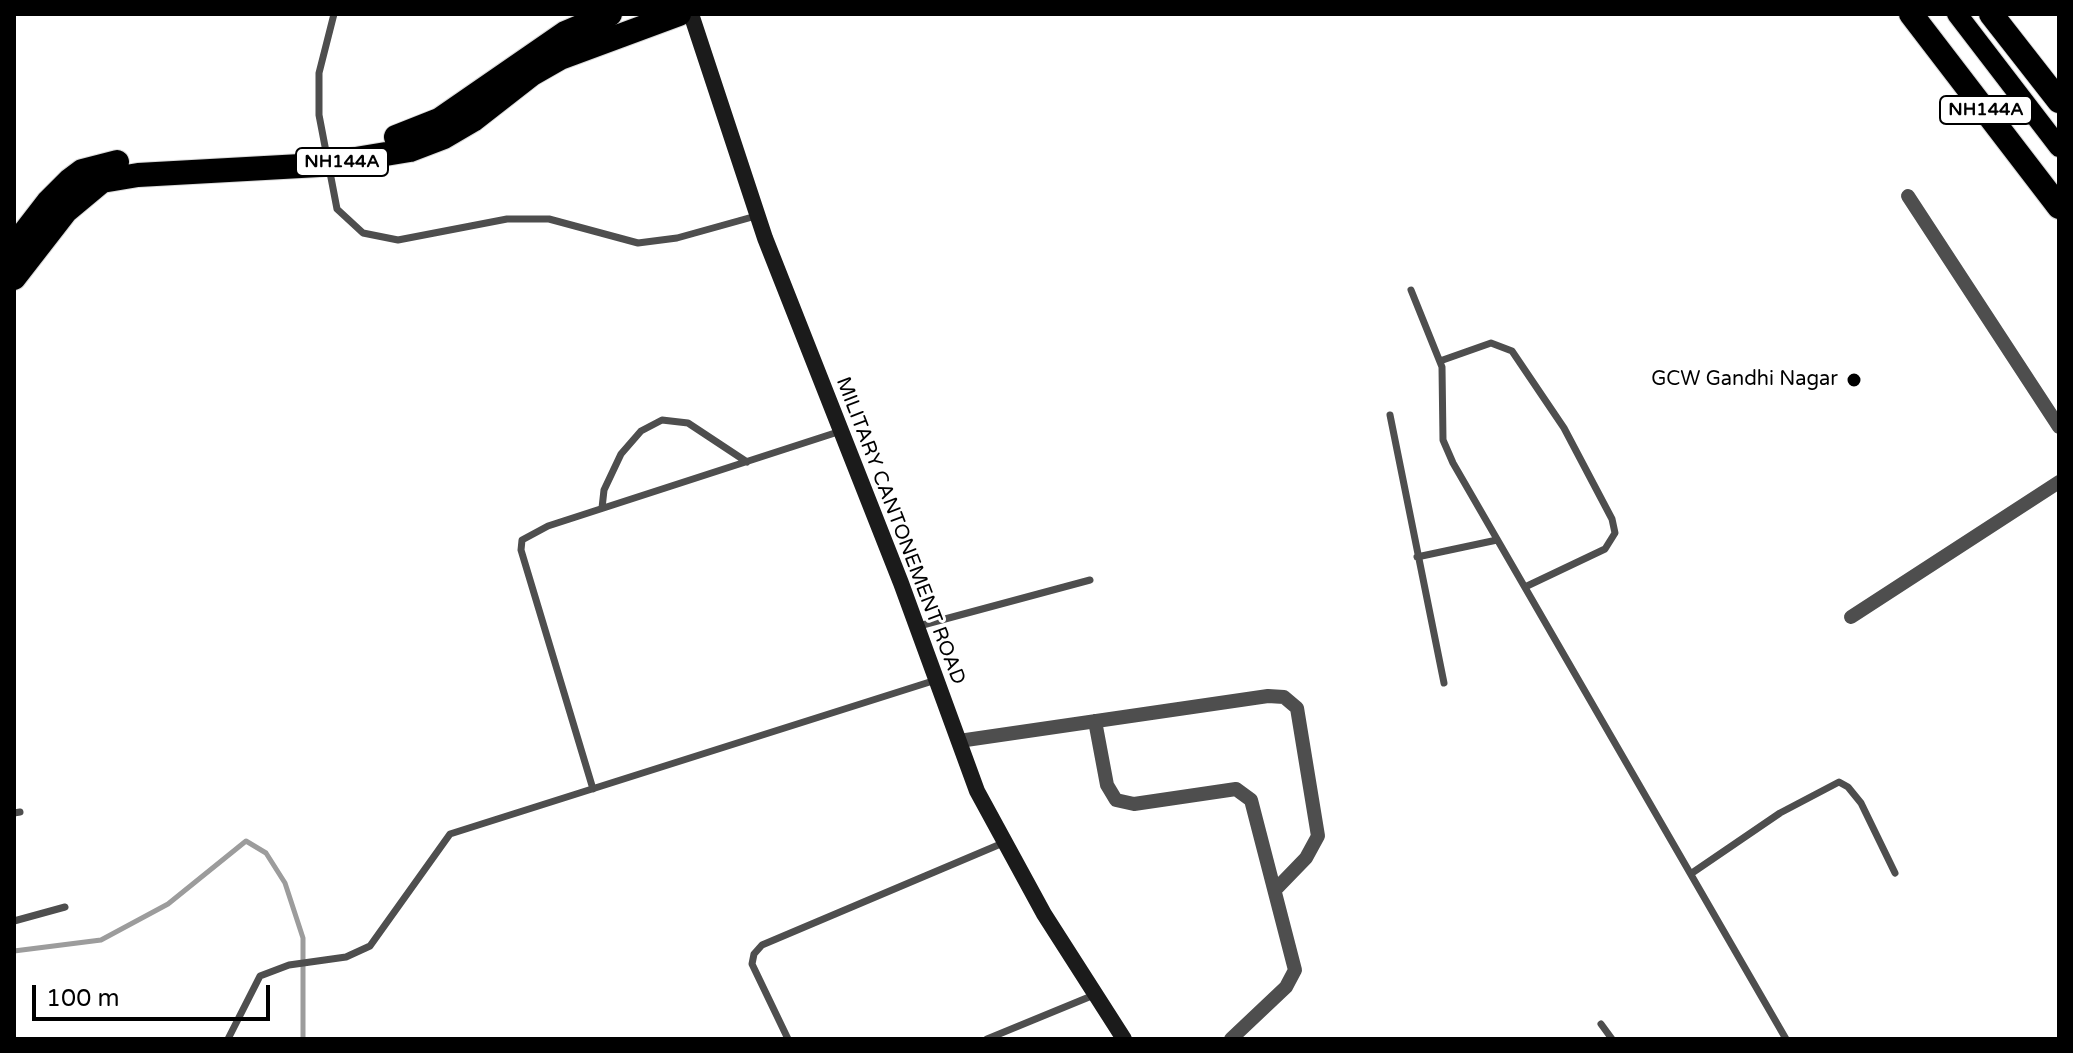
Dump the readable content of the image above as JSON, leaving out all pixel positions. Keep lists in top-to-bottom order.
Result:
{
  "streets": {
    "highway": ["NH144A"],
    "street": ["MILITARY CANTONEMENT ROAD"]
  },
  "places": ["GCW Gandhi Nagar"],
  "scale_bar": "100 m"
}
